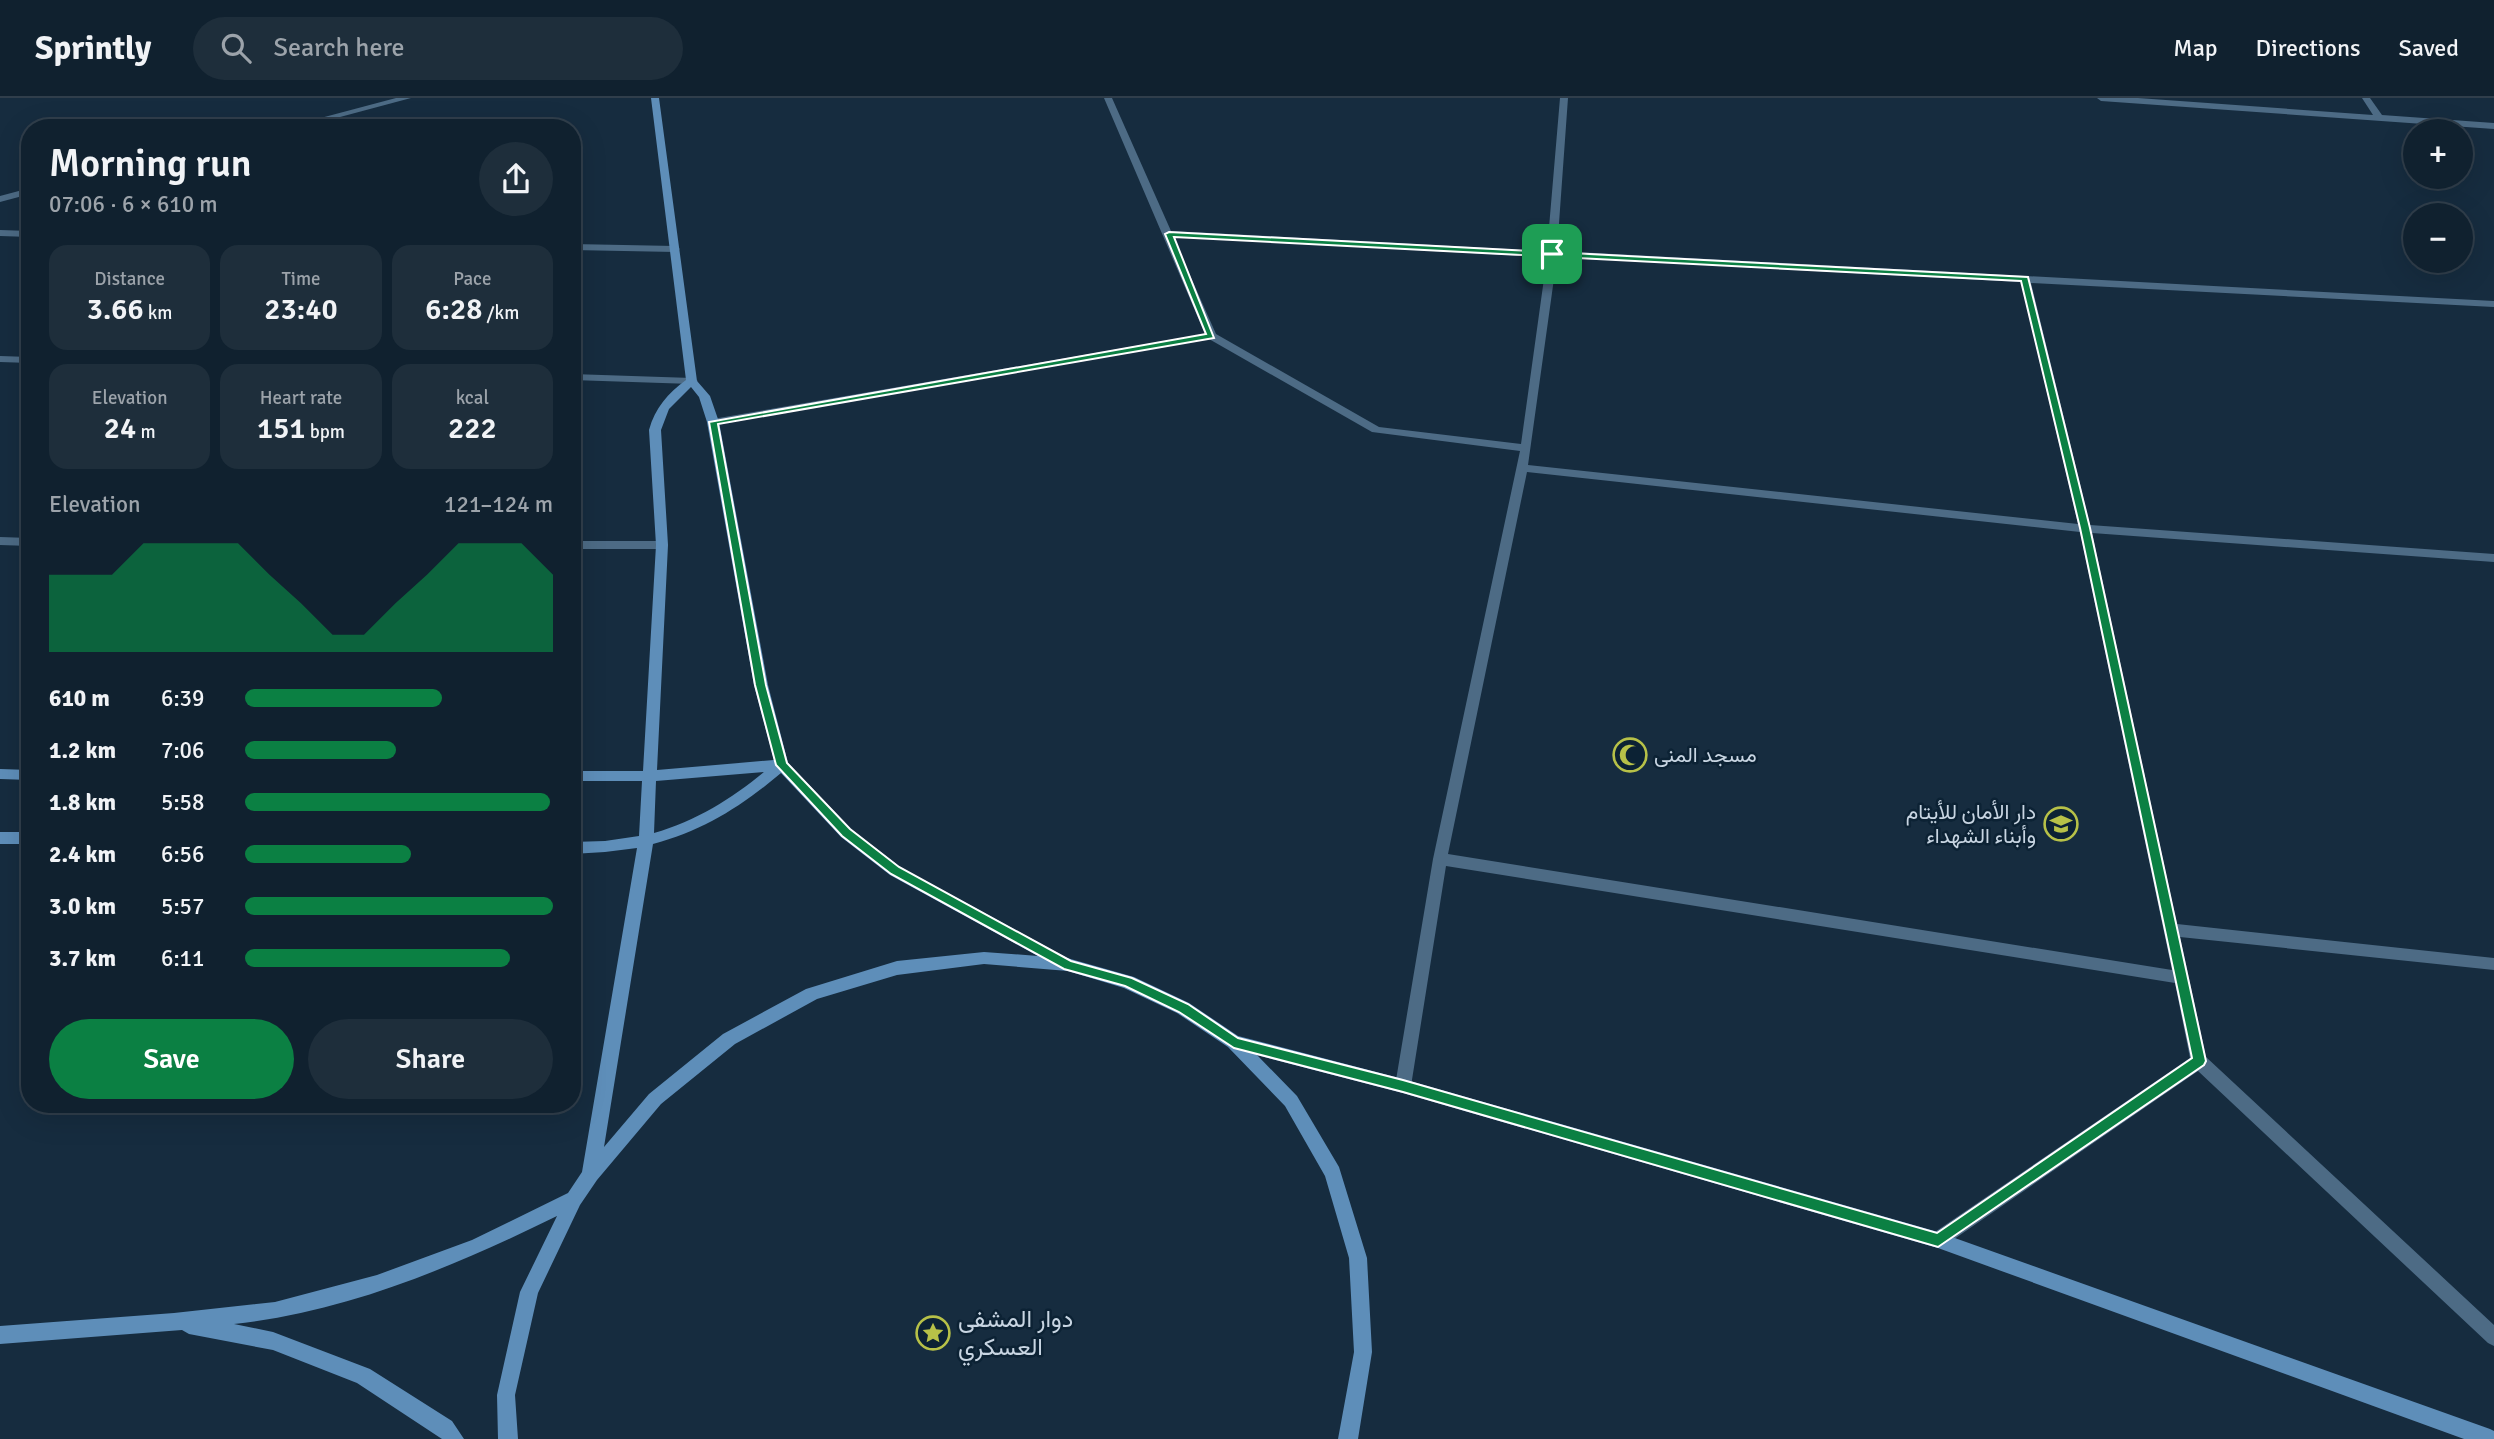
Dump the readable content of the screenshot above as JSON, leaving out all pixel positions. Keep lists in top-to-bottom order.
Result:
{
  "places": {
    "mosque": ["مسجد المنى"],
    "school or university": ["دار الأمان للأيتام وأبناء الشهداء"],
    "place": ["دوار المشفى العسكري"]
  },
  "page": {
    "header": "Sprintly",
    "search": "Search here",
    "nav": ["Map", "Directions", "Saved"],
    "map_buttons": ["+", "−"],
    "heading": ["Morning run", "07:06 · 6 × 610 m"],
    "stats": [
      ["Distance", "3.66 km"],
      ["Time", "23:40"],
      ["Pace", "6:28 /km"],
      ["Elevation", "24 m"],
      ["Heart rate", "151 bpm"],
      ["kcal", "222"]
    ],
    "chart": ["Elevation", "121–124 m"],
    "list": [
      {
        "name": "610 m",
        "note": "6:39"
      },
      {
        "name": "1.2 km",
        "note": "7:06"
      },
      {
        "name": "1.8 km",
        "note": "5:58"
      },
      {
        "name": "2.4 km",
        "note": "6:56"
      },
      {
        "name": "3.0 km",
        "note": "5:57"
      },
      {
        "name": "3.7 km",
        "note": "6:11"
      }
    ],
    "buttons": ["Save", "Share"]
  }
}
